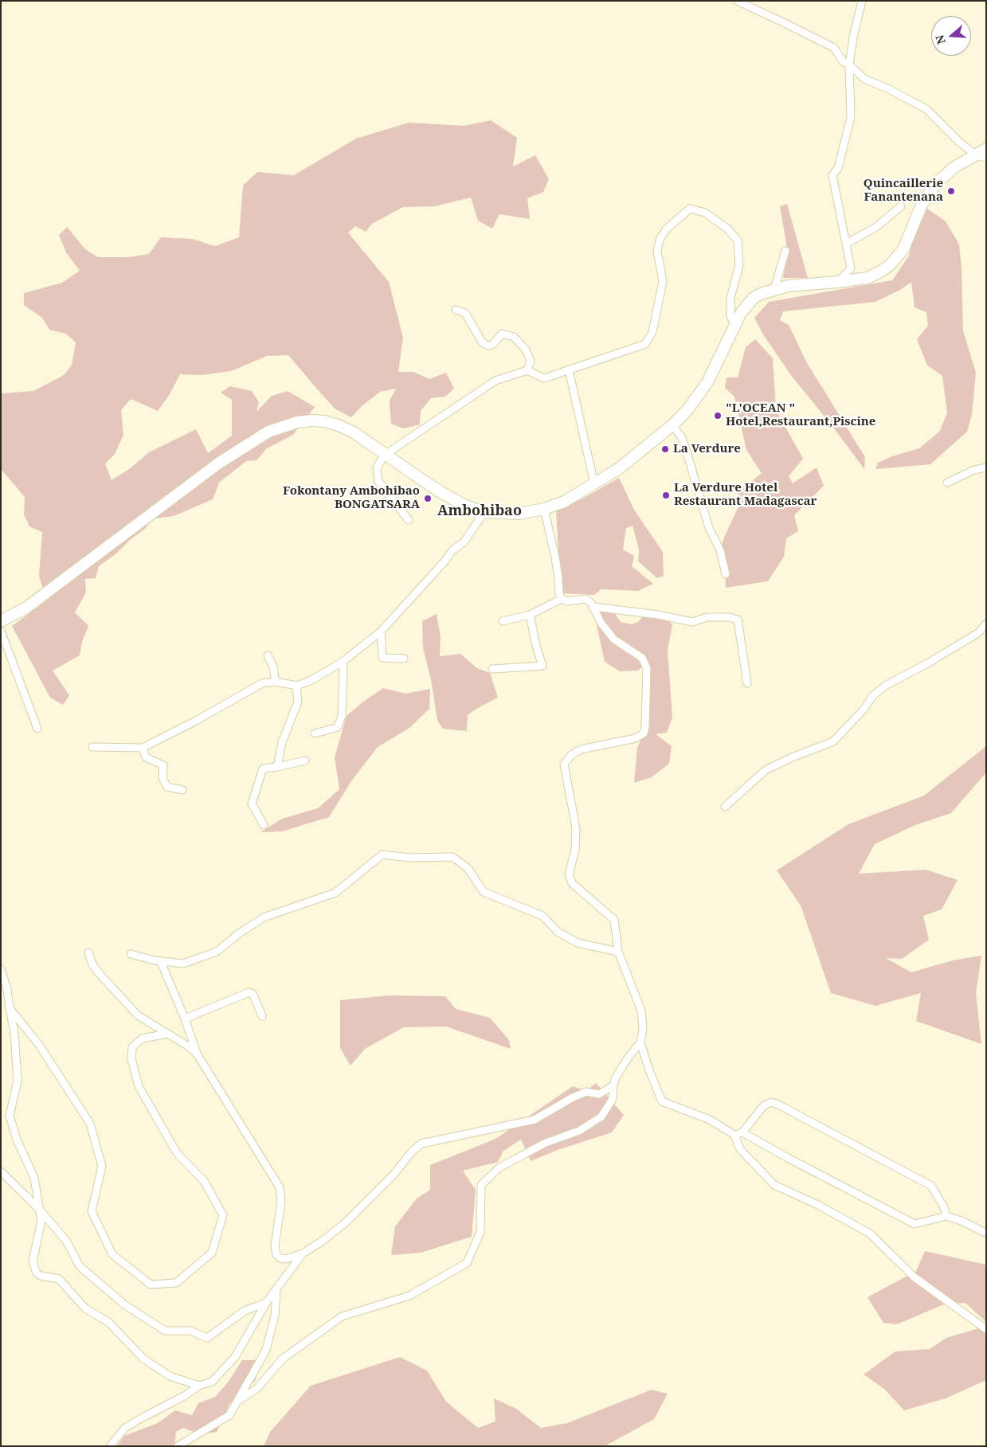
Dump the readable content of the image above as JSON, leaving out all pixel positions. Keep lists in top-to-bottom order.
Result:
{
  "districts": ["Ambohibao"],
  "places": [
    "Quincaillerie Fanantenana",
    "\"L'OCEAN \" Hotel,Restaurant,Piscine",
    "La Verdure",
    "La Verdure Hotel Restaurant Madagascar",
    "Fokontany Ambohibao BONGATSARA"
  ],
  "north": "left"
}
